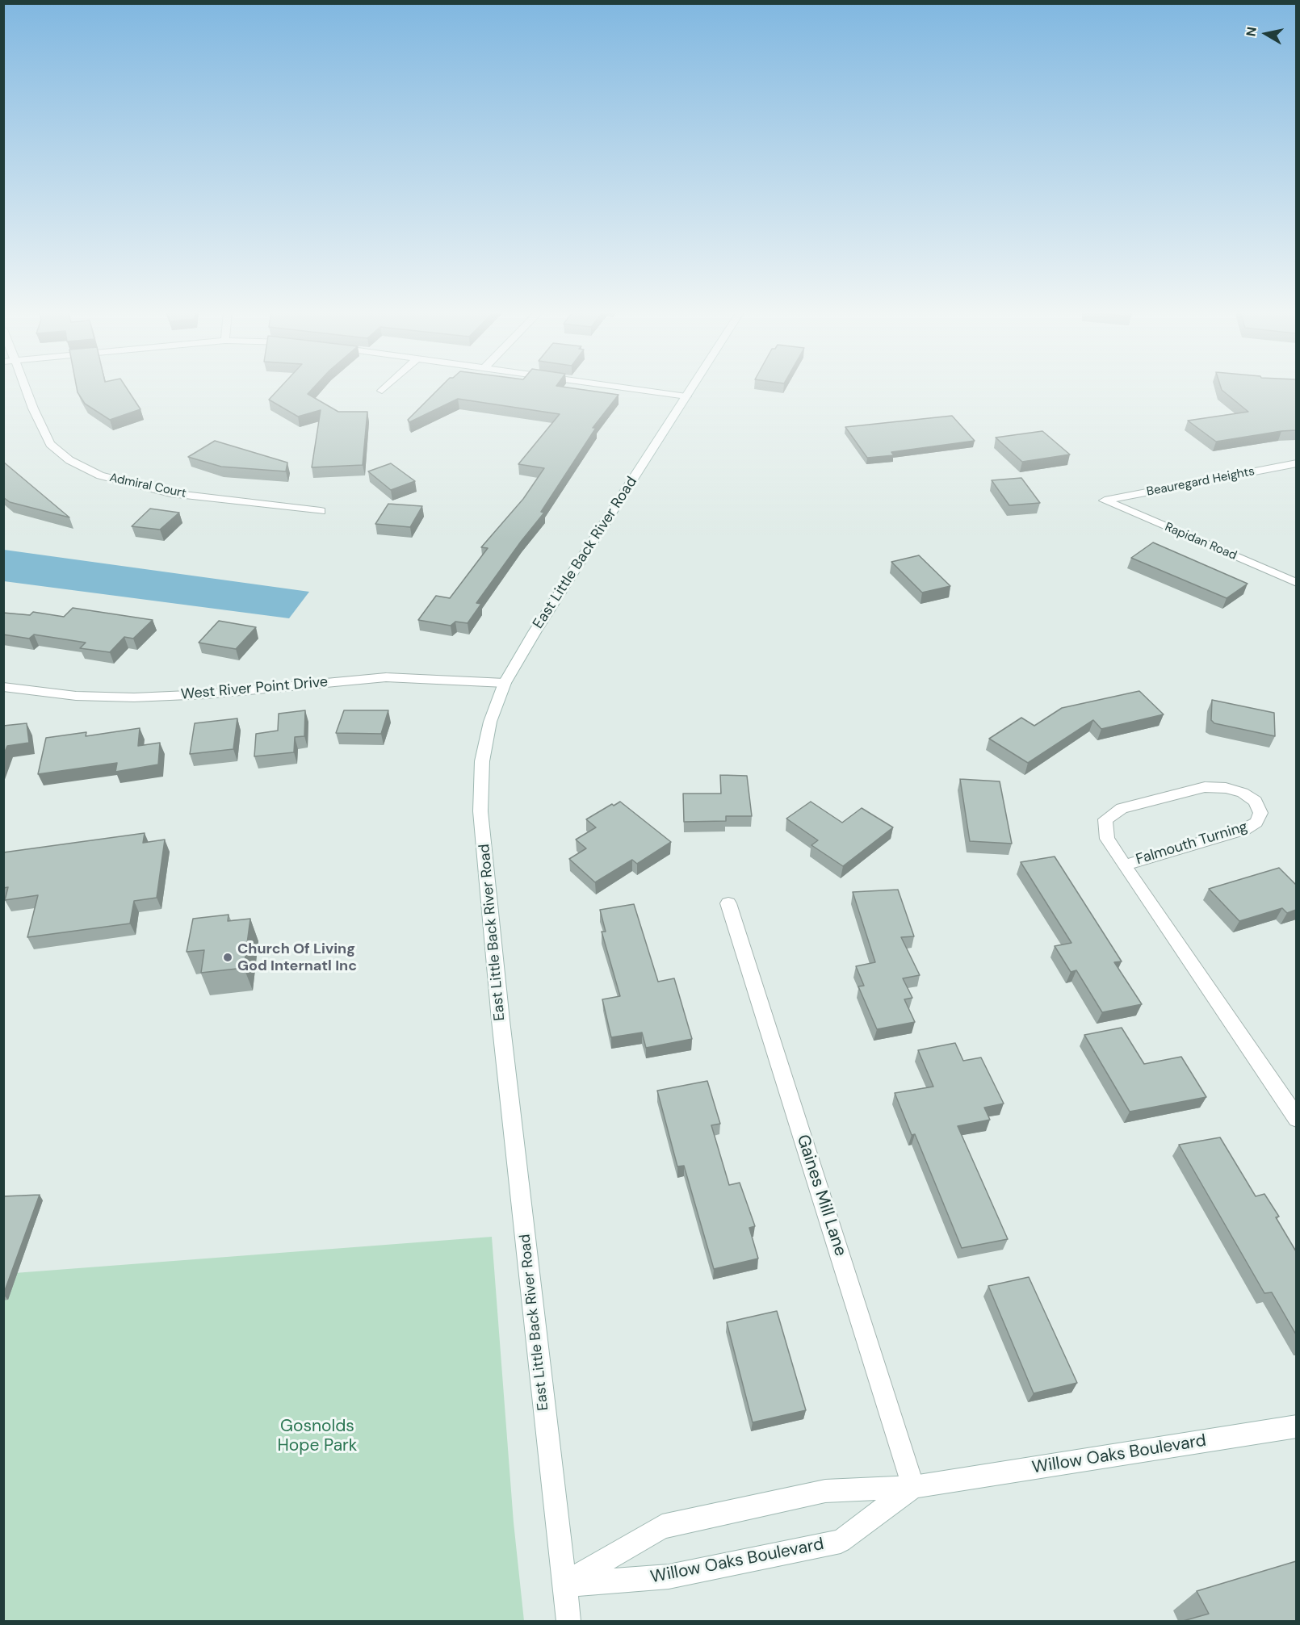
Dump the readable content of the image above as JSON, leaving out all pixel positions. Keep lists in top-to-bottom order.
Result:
{
  "streets": {
    "street": [
      "Beauregard Heights",
      "Admiral Court",
      "Rapidan Road",
      "East Little Back River Road",
      "West River Point Drive",
      "Falmouth Turning",
      "Gaines Mill Lane",
      "Willow Oaks Boulevard"
    ]
  },
  "crossings": [
    ["Beauregard Heights", "Rapidan Road"],
    ["East Little Back River Road", "West River Point Drive"],
    ["East Little Back River Road", "Willow Oaks Boulevard"],
    ["Gaines Mill Lane", "Willow Oaks Boulevard"]
  ],
  "parks": ["Gosnolds Hope Park"],
  "places": ["Church Of Living God Internatl Inc"],
  "north": "left"
}
